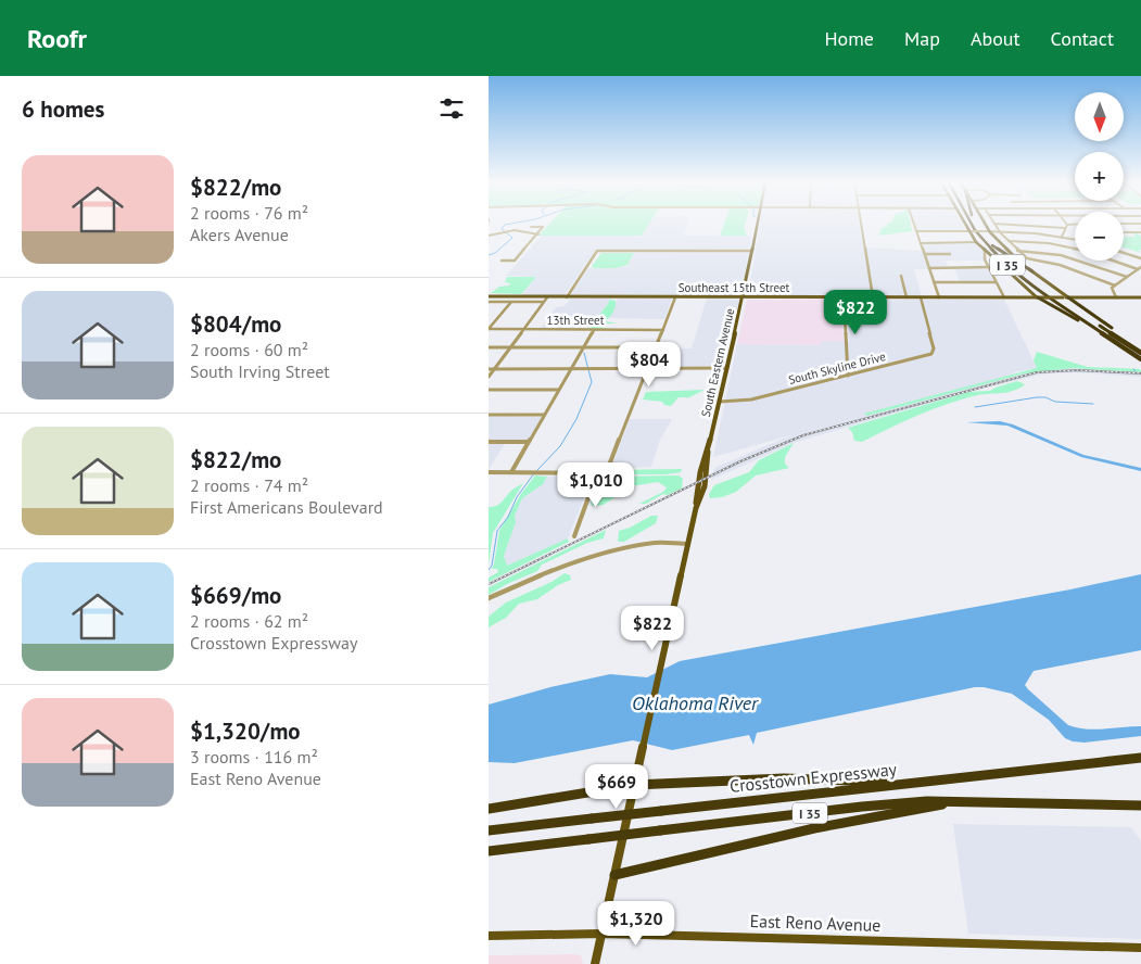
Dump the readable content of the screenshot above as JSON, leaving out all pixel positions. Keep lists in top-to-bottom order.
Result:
{
  "streets": {
    "highway": ["I 35", "Crosstown Expressway"],
    "main road": ["Southeast 15th Street", "South Eastern Avenue", "East Reno Avenue"],
    "street": ["13th Street", "South Skyline Drive"]
  },
  "crossings": [
    ["Southeast 15th Street", "South Eastern Avenue"],
    ["Southeast 15th Street", "South Skyline Drive"],
    ["South Eastern Avenue", "South Skyline Drive"],
    ["South Eastern Avenue", "East Reno Avenue"]
  ],
  "water": ["Oklahoma River"],
  "north": "bottom",
  "page": {
    "header": "Roofr",
    "nav": [
      "Home",
      "Map",
      "About",
      "Contact"
    ],
    "heading": "6 homes",
    "map_buttons": ["+", "−"],
    "list": [
      {
        "name": "$822/mo",
        "note": "2 rooms · 76 m² · Akers Avenue"
      },
      {
        "name": "$804/mo",
        "note": "2 rooms · 60 m² · South Irving Street"
      },
      {
        "name": "$822/mo",
        "note": "2 rooms · 74 m² · First Americans Boulevard"
      },
      {
        "name": "$669/mo",
        "note": "2 rooms · 62 m² · Crosstown Expressway"
      },
      {
        "name": "$1,320/mo",
        "note": "3 rooms · 116 m² · East Reno Avenue"
      }
    ],
    "price": [
      "$822",
      "$804",
      "$1,010",
      "$822",
      "$669",
      "$1,320"
    ]
  }
}
